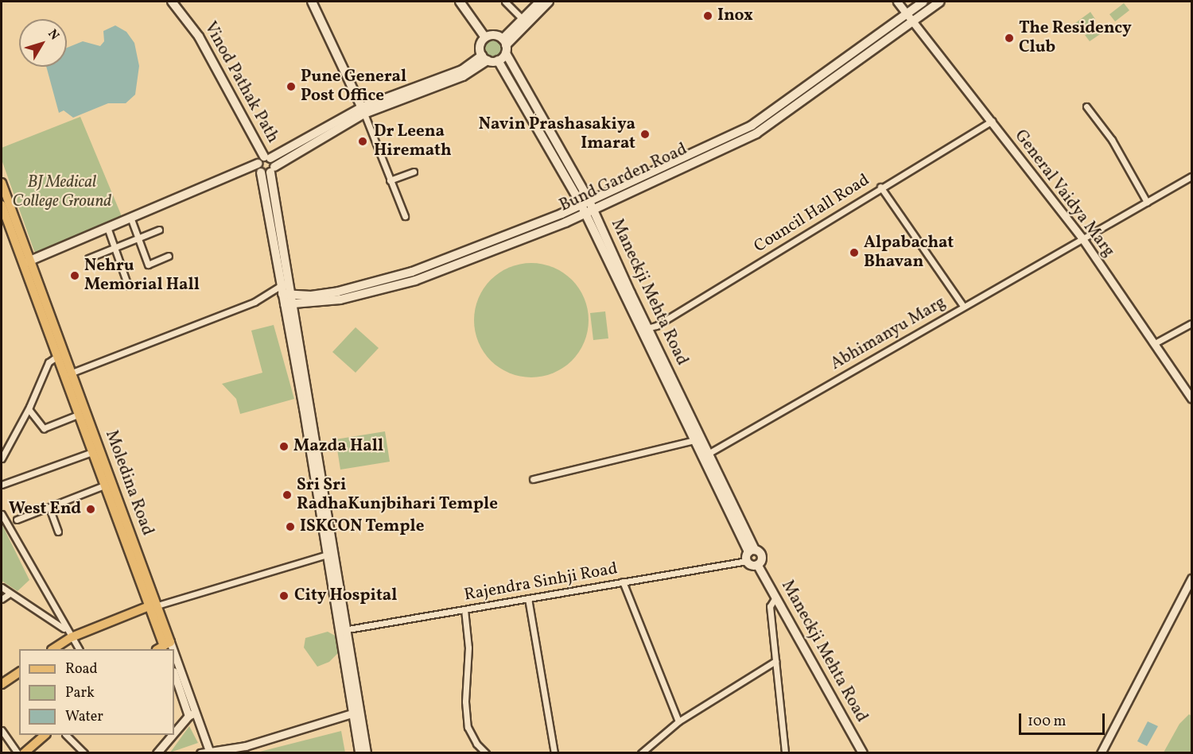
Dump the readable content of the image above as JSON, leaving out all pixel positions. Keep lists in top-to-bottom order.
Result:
{
  "streets": {
    "main road": [
      "Vinod Pathak Path",
      "Bund Garden Road",
      "Maneckji Mehta Road",
      "Moledina Road"
    ],
    "street": [
      "General Vaidya Marg",
      "Council Hall Road",
      "Abhimanyu Marg",
      "Rajendra Sinhji Road"
    ]
  },
  "crossings": [
    ["Vinod Pathak Path", "Bund Garden Road"],
    ["Vinod Pathak Path", "Rajendra Sinhji Road"],
    ["Bund Garden Road", "General Vaidya Marg"],
    ["Bund Garden Road", "Maneckji Mehta Road"],
    ["General Vaidya Marg", "Council Hall Road"],
    ["General Vaidya Marg", "Abhimanyu Marg"],
    ["Council Hall Road", "Maneckji Mehta Road"],
    ["Maneckji Mehta Road", "Abhimanyu Marg"],
    ["Maneckji Mehta Road", "Rajendra Sinhji Road"]
  ],
  "parks": ["BJ Medical College Ground"],
  "places": [
    "Inox",
    "The Residency Club",
    "Pune General Post Office",
    "Navin Prashasakiya Imarat",
    "Dr Leena Hiremath",
    "Alpabachat Bhavan",
    "Nehru Memorial Hall",
    "Mazda Hall",
    "Sri Sri RadhaKunjbihari Temple",
    "West End",
    "ISKCON Temple",
    "City Hospital"
  ],
  "legend": ["Road", "Park", "Water"],
  "scale_bar": "100 m",
  "north": "top right"
}
